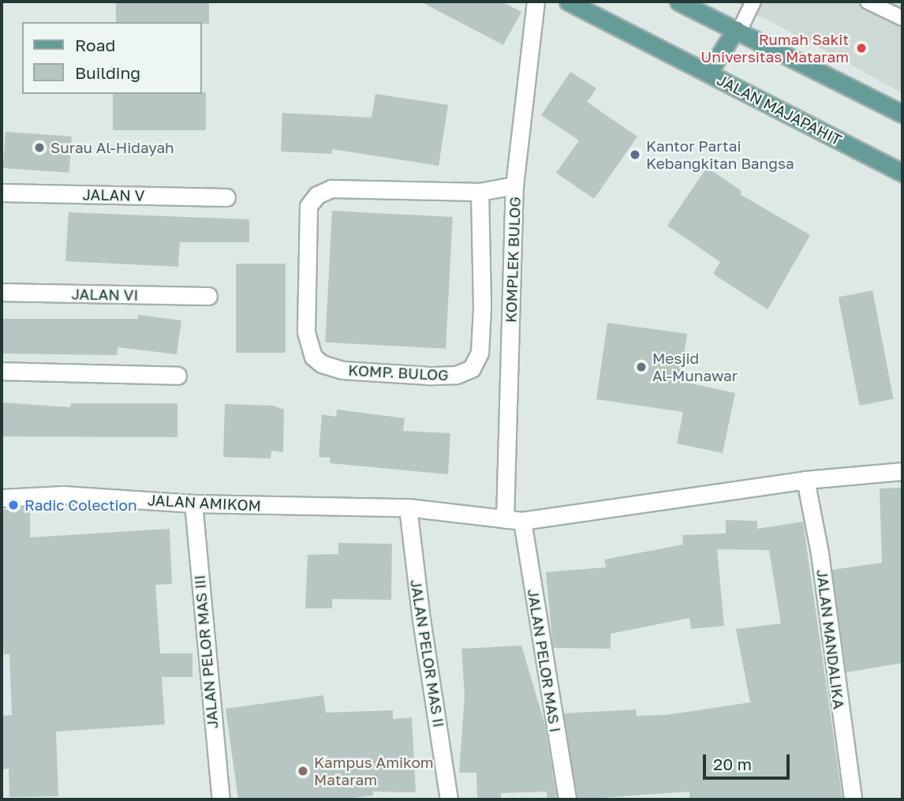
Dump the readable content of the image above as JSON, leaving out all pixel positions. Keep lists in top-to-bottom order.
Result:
{
  "streets": {
    "main road": ["JALAN MAJAPAHIT"],
    "street": [
      "JALAN V",
      "KOMPLEK BULOG",
      "JALAN VI",
      "KOMP. BULOG",
      "JALAN AMIKOM",
      "JALAN MANDALIKA",
      "JALAN PELOR MAS III",
      "JALAN PELOR MAS II",
      "JALAN PELOR MAS I"
    ]
  },
  "crossings": [
    ["KOMPLEK BULOG", "KOMP. BULOG"],
    ["KOMPLEK BULOG", "JALAN AMIKOM"],
    ["JALAN AMIKOM", "JALAN MANDALIKA"],
    ["JALAN AMIKOM", "JALAN PELOR MAS III"],
    ["JALAN AMIKOM", "JALAN PELOR MAS II"],
    ["JALAN AMIKOM", "JALAN PELOR MAS I"]
  ],
  "places": [
    "Rumah Sakit Universitas Mataram",
    "Surau Al-Hidayah",
    "Kantor Partai Kebangkitan Bangsa",
    "Mesjid Al-Munawar",
    "Radic Colection",
    "Kampus Amikom Mataram"
  ],
  "legend": ["Road", "Building"],
  "scale_bar": "20 m"
}
